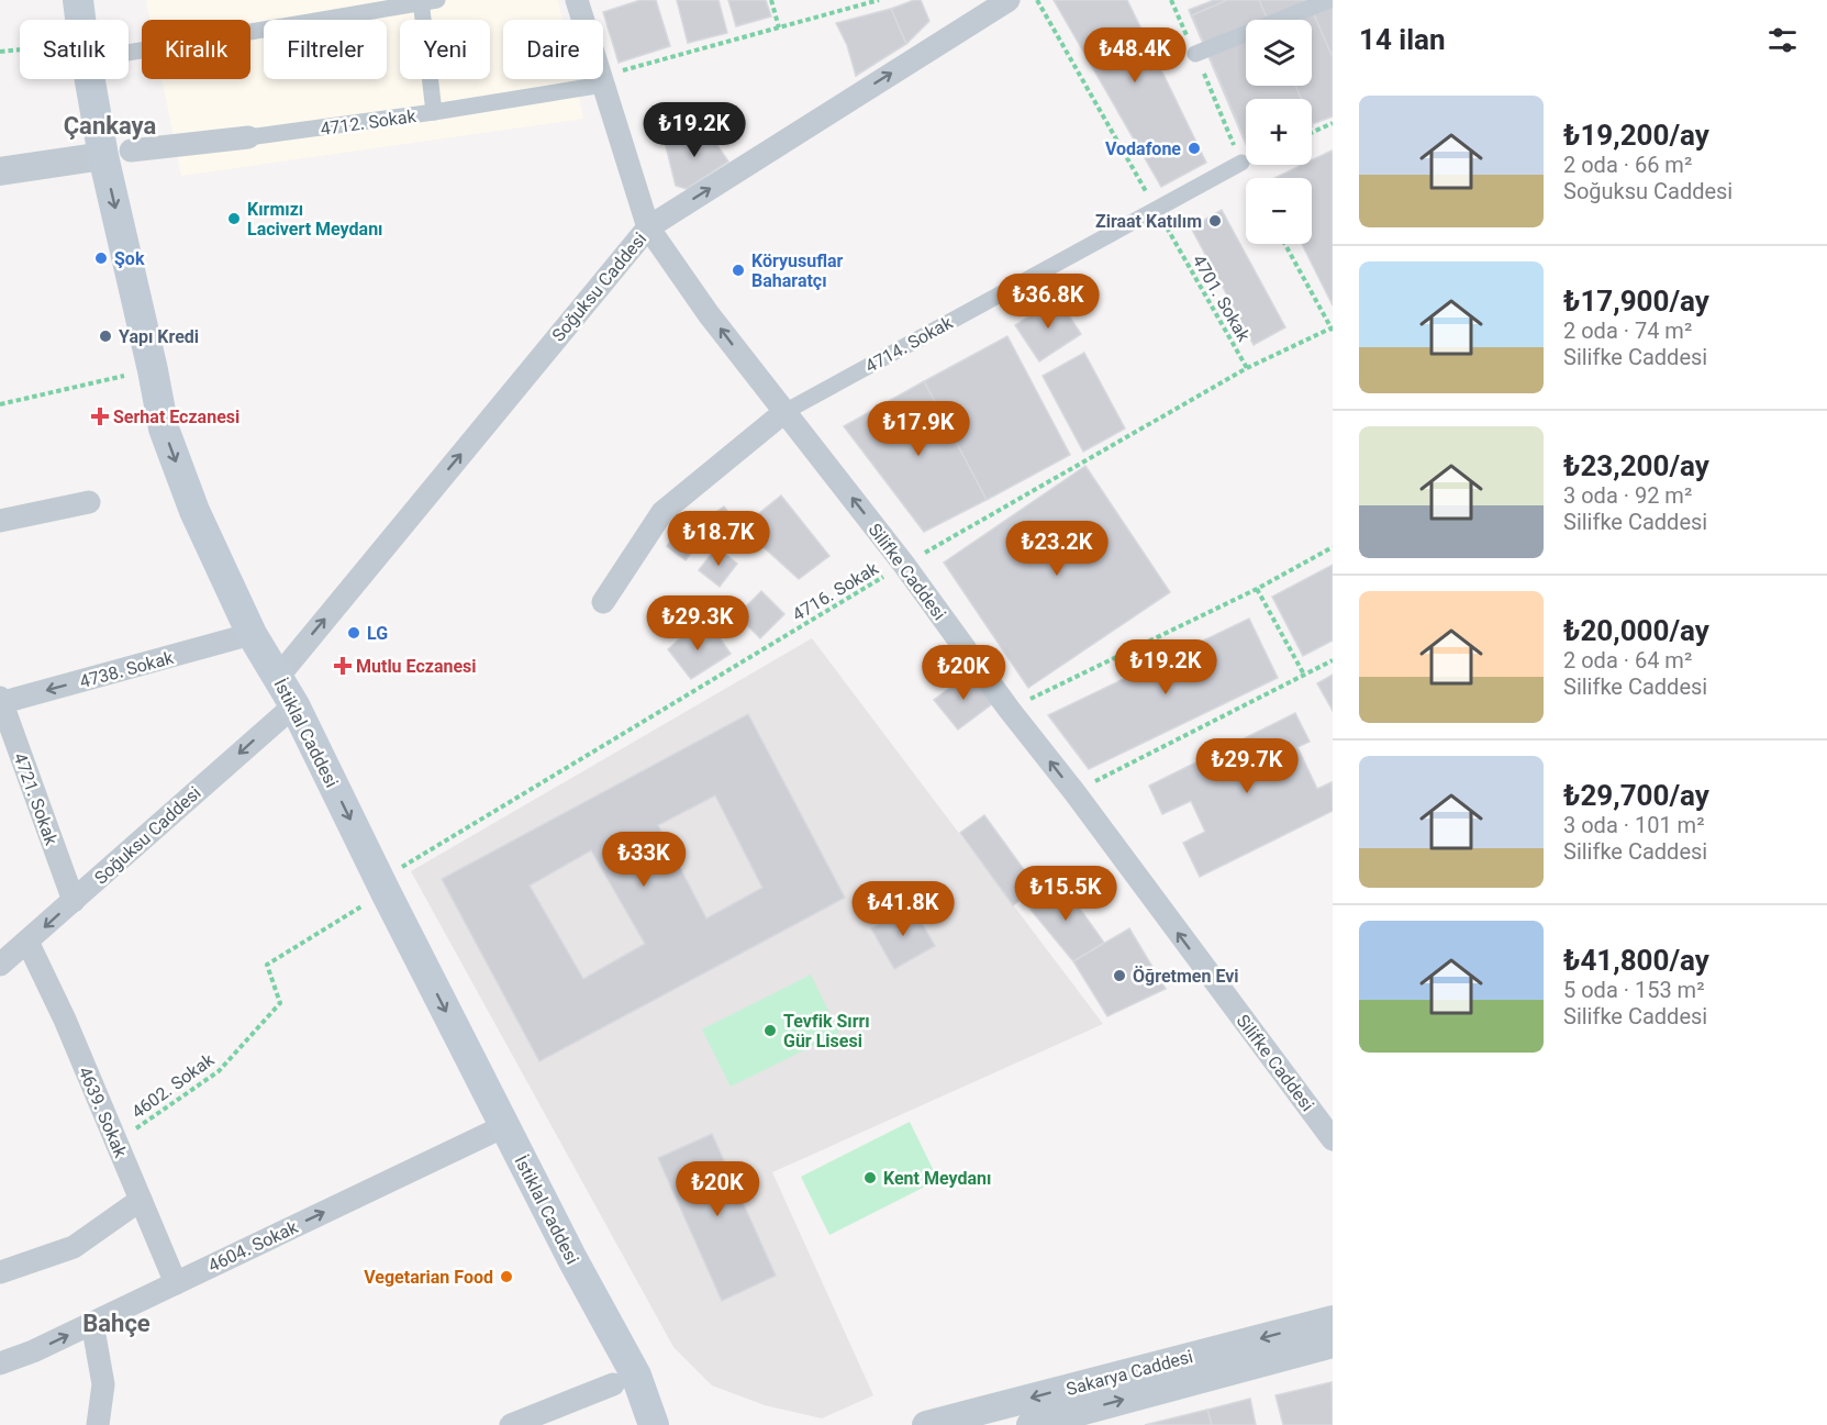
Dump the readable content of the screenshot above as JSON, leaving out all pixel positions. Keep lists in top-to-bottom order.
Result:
{
  "streets": {
    "main road": ["İstiklal Caddesi"],
    "street": [
      "4712. Sokak",
      "Soğuksu Caddesi",
      "4714. Sokak",
      "Silifke Caddesi",
      "4738. Sokak",
      "4721. Sokak",
      "4639. Sokak",
      "4604. Sokak",
      "Sakarya Caddesi"
    ],
    "path": ["4701. Sokak", "4716. Sokak", "4602. Sokak"]
  },
  "crossings": [
    ["4712. Sokak", "Silifke Caddesi"],
    ["4712. Sokak", "İstiklal Caddesi"],
    ["Soğuksu Caddesi", "Silifke Caddesi"],
    ["Soğuksu Caddesi", "İstiklal Caddesi"],
    ["Soğuksu Caddesi", "4721. Sokak"],
    ["Soğuksu Caddesi", "4639. Sokak"],
    ["4701. Sokak", "4714. Sokak"],
    ["4701. Sokak", "4716. Sokak"],
    ["4714. Sokak", "Silifke Caddesi"],
    ["Silifke Caddesi", "4716. Sokak"],
    ["4716. Sokak", "İstiklal Caddesi"],
    ["4716. Sokak", "4602. Sokak"],
    ["4738. Sokak", "İstiklal Caddesi"],
    ["4738. Sokak", "4721. Sokak"],
    ["İstiklal Caddesi", "4602. Sokak"],
    ["İstiklal Caddesi", "4604. Sokak"],
    ["4602. Sokak", "4639. Sokak"],
    ["4639. Sokak", "4604. Sokak"]
  ],
  "one_way": ["Silifke Caddesi", "İstiklal Caddesi", "4604. Sokak"],
  "districts": ["Çankaya", "Bahçe"],
  "places": {
    "other": [
      "Vodafone",
      "Kırmızı Lacivert Meydanı",
      "Ziraat Katılım",
      "Şok",
      "Köryusuflar Baharatçı",
      "Yapı Kredi",
      "LG",
      "Öğretmen Evi",
      "Tevfik Sırrı Gür Lisesi",
      "Kent Meydanı",
      "Vegetarian Food"
    ],
    "health": ["Serhat Eczanesi", "Mutlu Eczanesi"]
  },
  "page": {
    "heading": "14 ilan",
    "map_buttons": ["+", "−"],
    "chip": [
      "Satılık",
      "Kiralık",
      "Filtreler",
      "Yeni",
      "Daire"
    ],
    "price": [
      "₺48.4K",
      "₺19.2K",
      "₺36.8K",
      "₺17.9K",
      "₺18.7K",
      "₺23.2K",
      "₺29.3K",
      "₺19.2K",
      "₺20K",
      "₺29.7K",
      "₺33K",
      "₺15.5K",
      "₺41.8K",
      "₺20K"
    ],
    "list": [
      {
        "name": "₺19,200/ay",
        "note": "2 oda · 66 m² · Soğuksu Caddesi"
      },
      {
        "name": "₺17,900/ay",
        "note": "2 oda · 74 m² · Silifke Caddesi"
      },
      {
        "name": "₺23,200/ay",
        "note": "3 oda · 92 m² · Silifke Caddesi"
      },
      {
        "name": "₺20,000/ay",
        "note": "2 oda · 64 m² · Silifke Caddesi"
      },
      {
        "name": "₺29,700/ay",
        "note": "3 oda · 101 m² · Silifke Caddesi"
      },
      {
        "name": "₺41,800/ay",
        "note": "5 oda · 153 m² · Silifke Caddesi"
      }
    ]
  }
}
